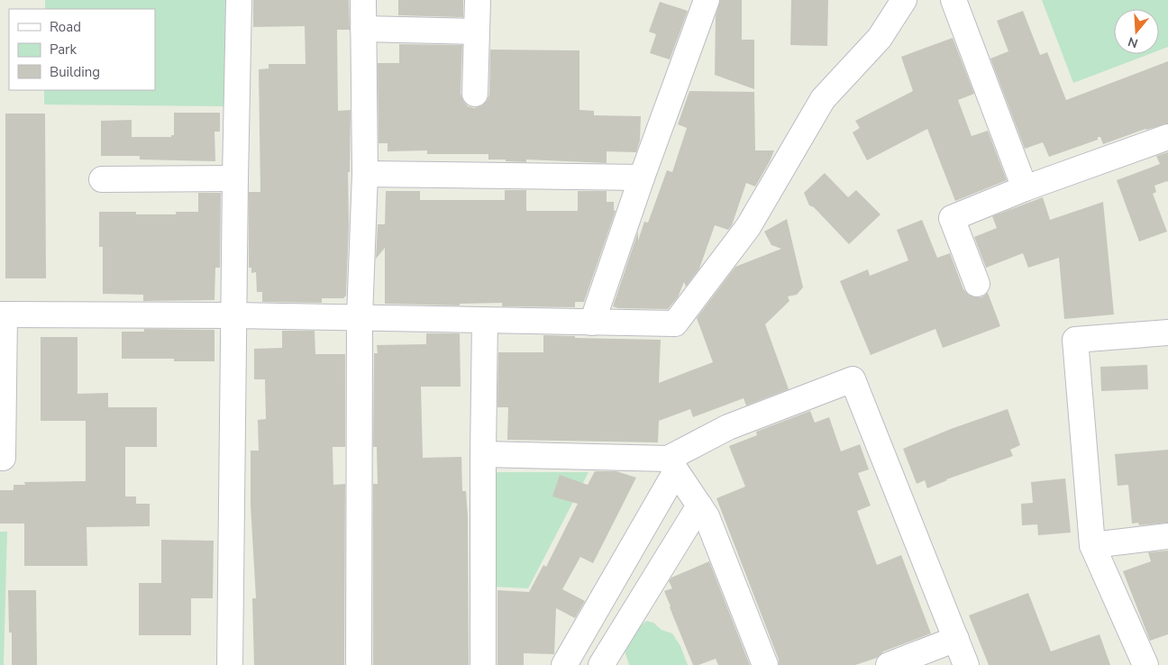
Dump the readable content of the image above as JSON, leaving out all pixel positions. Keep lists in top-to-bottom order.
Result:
{
  "legend": ["Road", "Park", "Building"],
  "north": "bottom"
}
